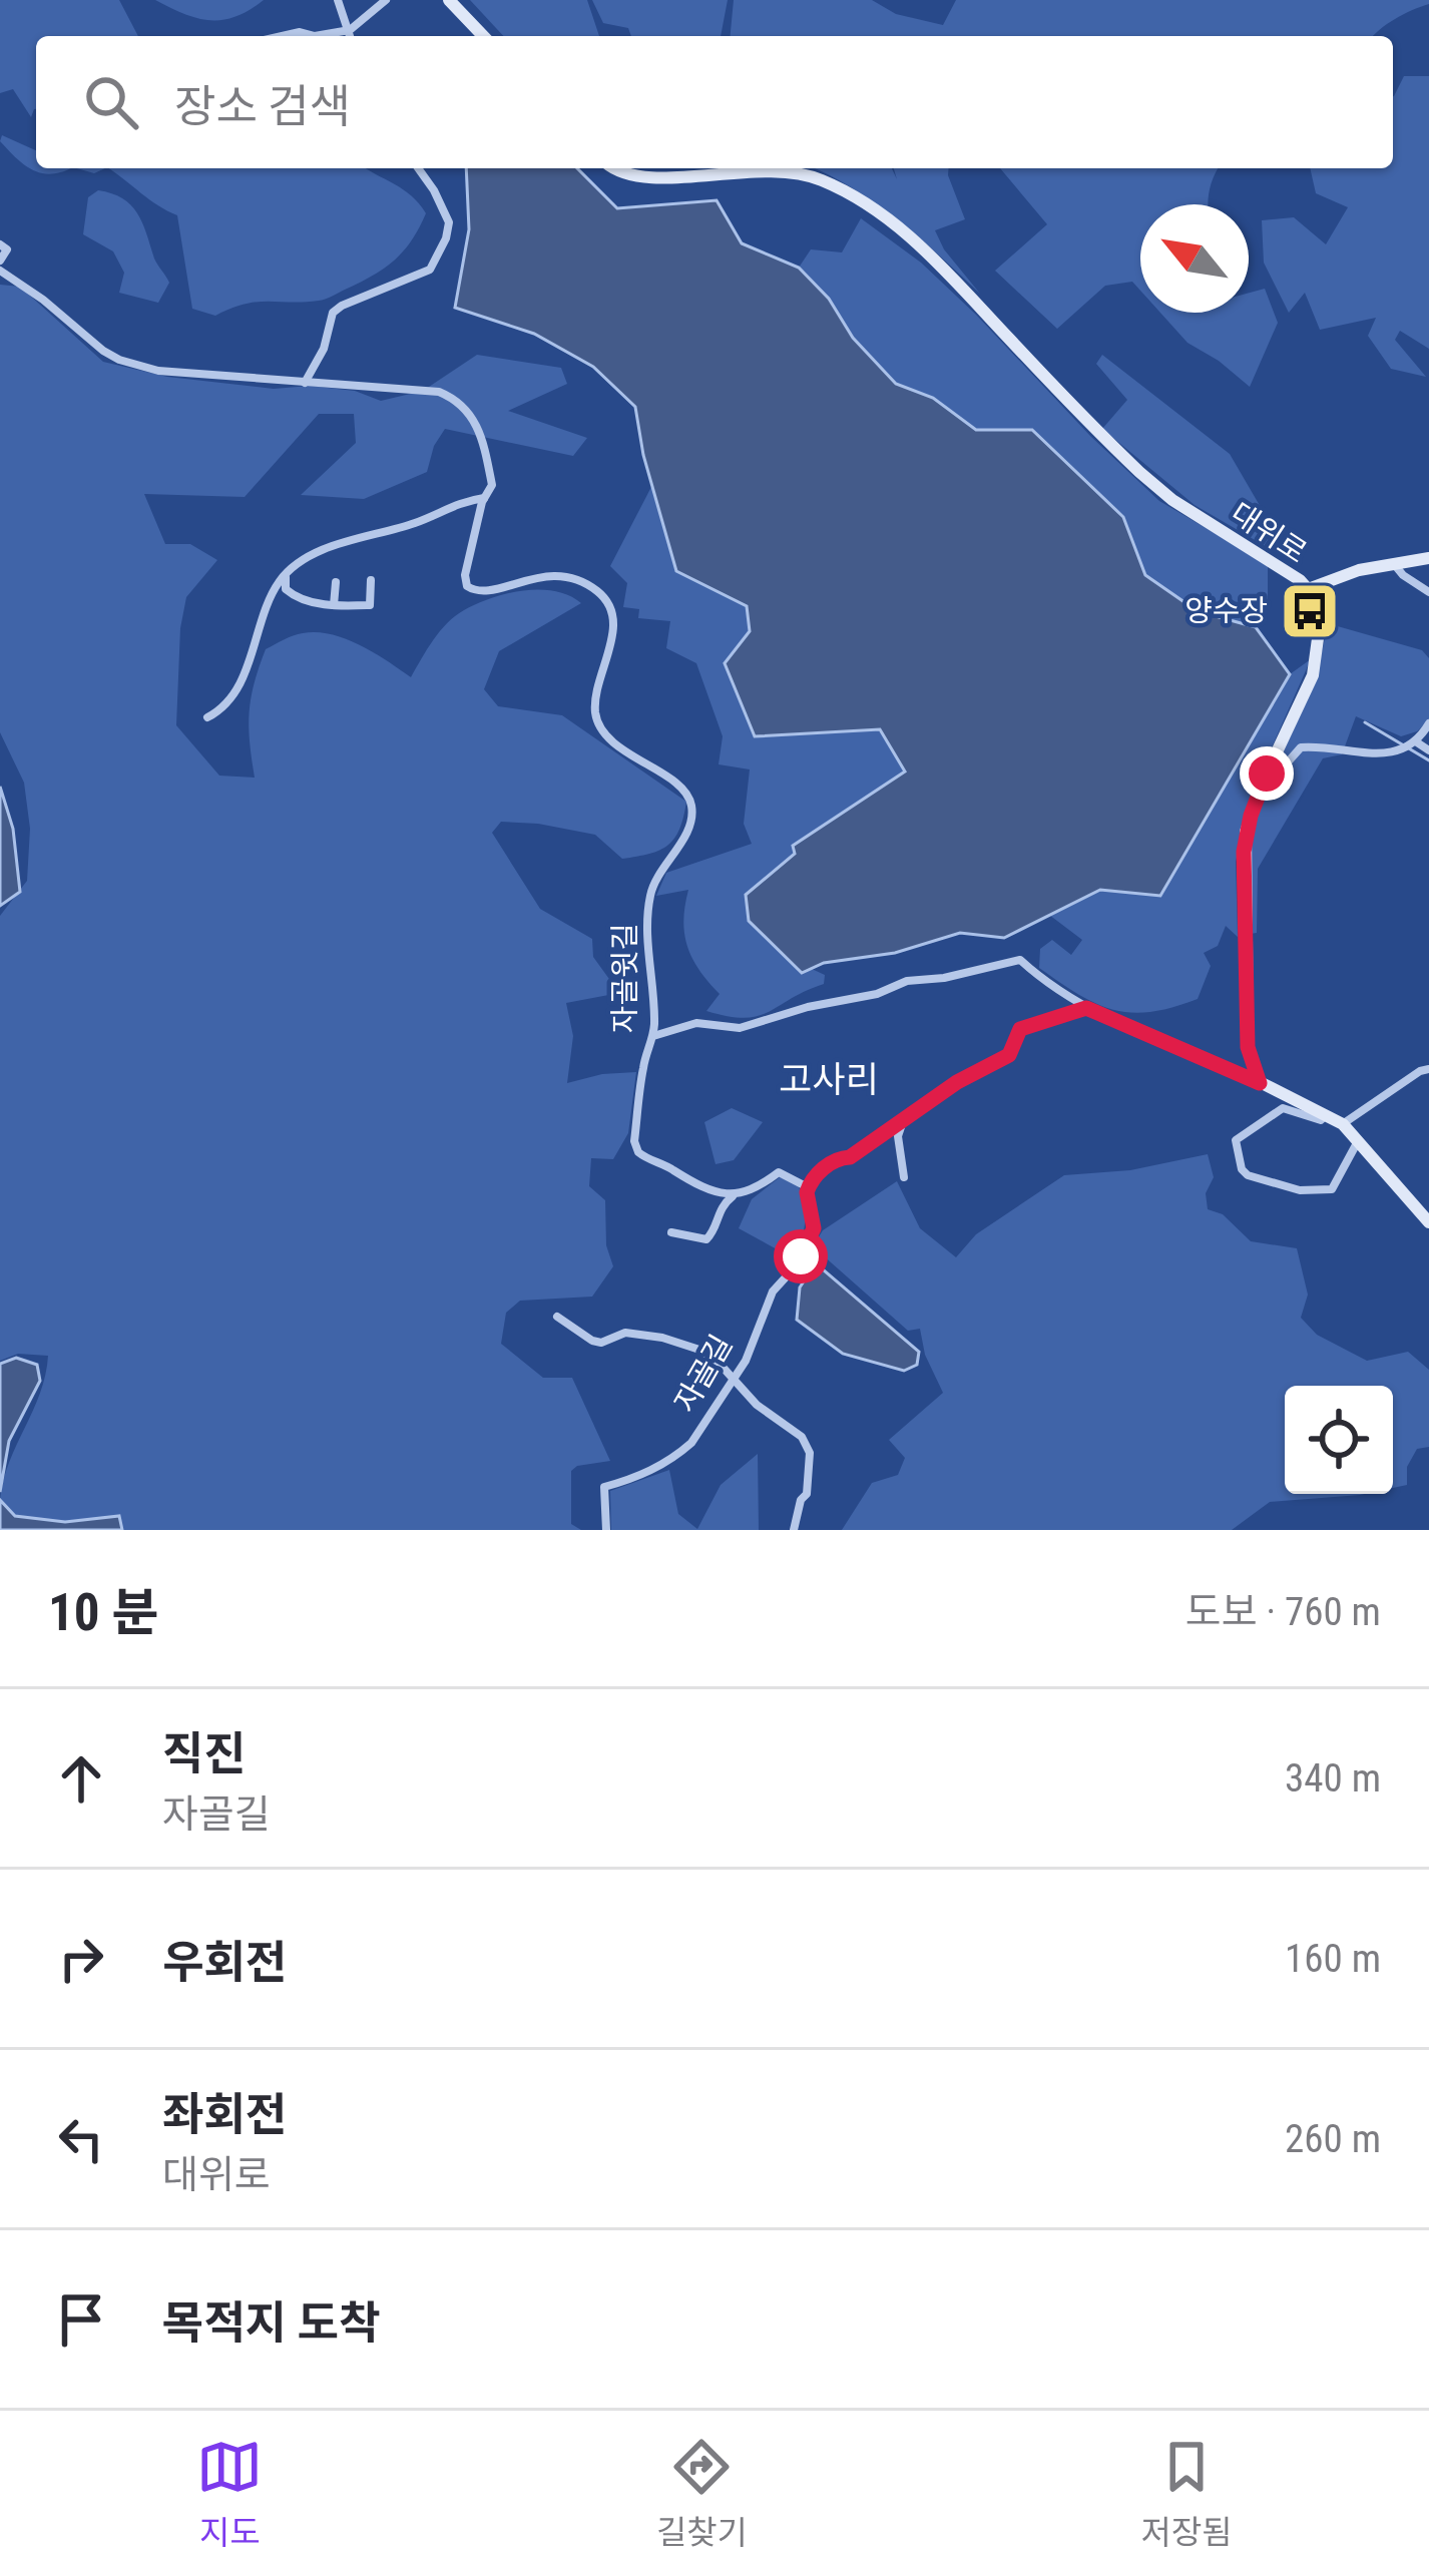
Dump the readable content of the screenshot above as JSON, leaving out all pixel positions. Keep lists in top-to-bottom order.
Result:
{
  "streets": {
    "main road": ["대위로"],
    "street": ["자골윗길", "자골길"]
  },
  "districts": ["고사리"],
  "places": {
    "bus stop": ["양수장"]
  },
  "north": "top left",
  "page": {
    "search": "장소 검색",
    "heading": ["10 분", "도보 · 760 m"],
    "list": [
      ["직진", "자골길", "340 m"],
      ["우회전", "160 m"],
      ["좌회전", "대위로", "260 m"],
      "목적지 도착"
    ],
    "nav": ["지도", "길찾기", "저장됨"]
  }
}
